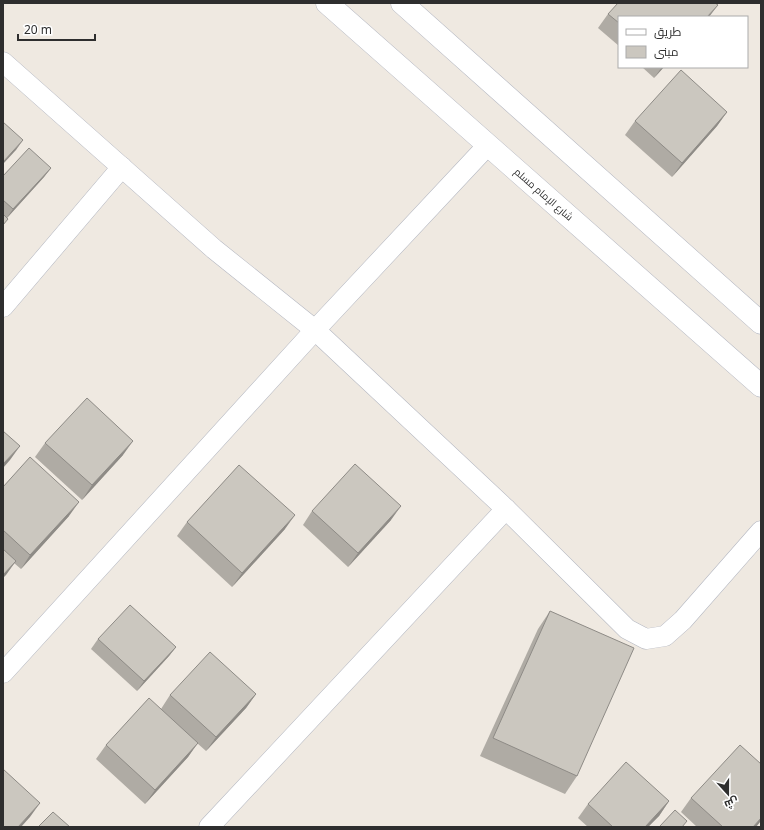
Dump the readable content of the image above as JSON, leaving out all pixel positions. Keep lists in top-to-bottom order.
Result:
{
  "streets": {
    "main road": ["شارع الإمام مسلم"]
  },
  "legend": ["طريق", "مبنى"],
  "scale_bar": "20 m",
  "north": "bottom"
}
